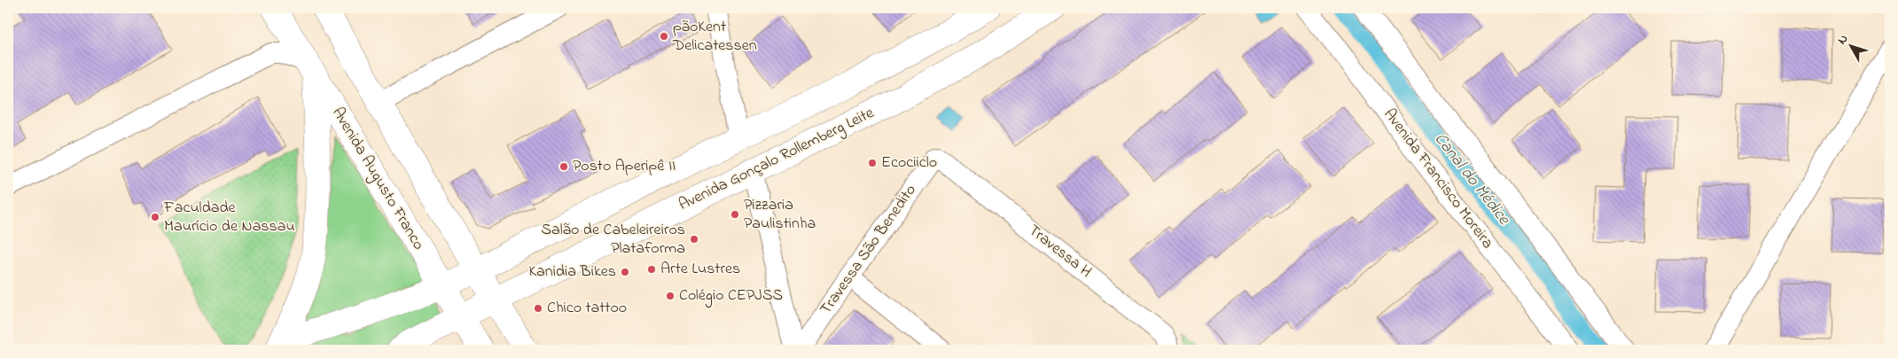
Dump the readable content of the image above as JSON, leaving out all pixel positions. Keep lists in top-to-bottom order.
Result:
{
  "streets": {
    "main road": ["Avenida Gonçalo Rollemberg Leite", "Avenida Augusto Franco"],
    "street": ["Avenida Francisco Moreira", "Travessa São Benedito", "Travessa H"]
  },
  "crossings": [
    ["Avenida Gonçalo Rollemberg Leite", "Avenida Augusto Franco"],
    ["Travessa São Benedito", "Travessa H"]
  ],
  "water": ["Canal do Médice"],
  "places": [
    "pãoKent Delicatessen",
    "Ecociiclo",
    "Posto Aperipê II",
    "Pizzaria Paulistinha",
    "Faculdade Maurício de Nassau",
    "Salão de Cabeleireiros Plataforma",
    "Arte Lustres",
    "Kanidia Bikes",
    "Colégio CEPJSS",
    "Chico tattoo"
  ],
  "north": "top left"
}
